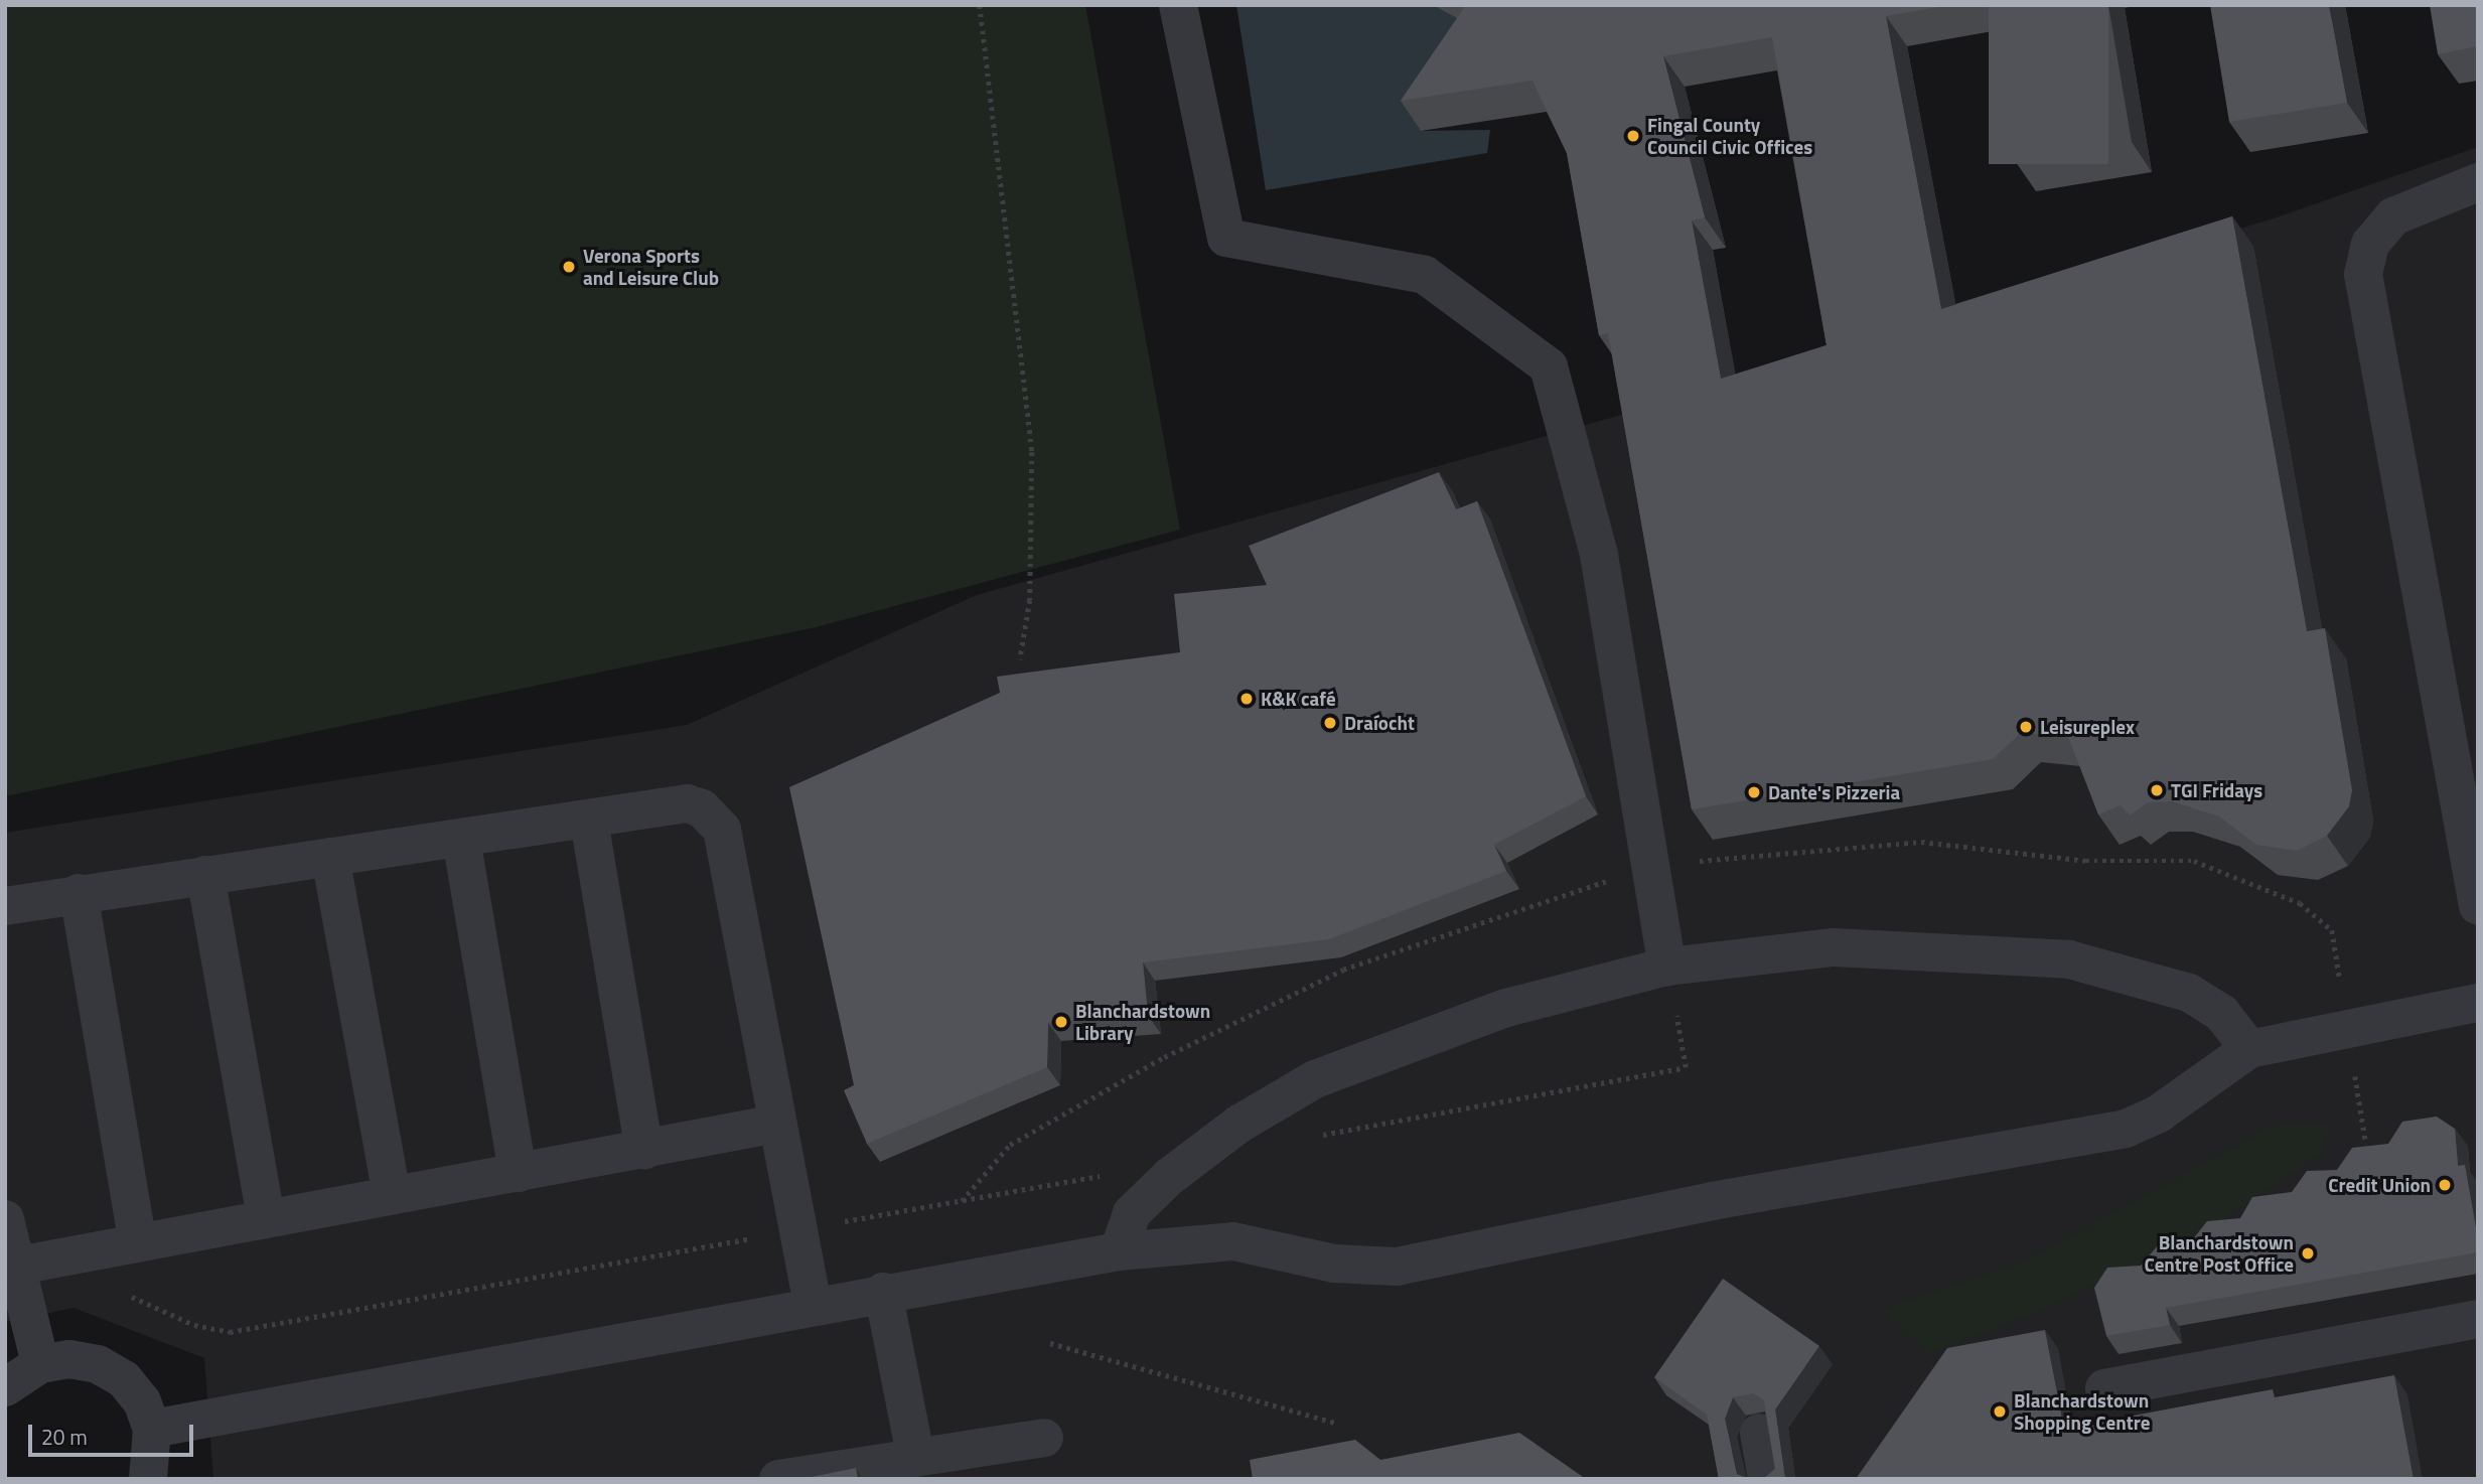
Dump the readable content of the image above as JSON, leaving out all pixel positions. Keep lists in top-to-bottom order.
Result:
{
  "places": [
    "Fingal County Council Civic Offices",
    "Verona Sports and Leisure Club",
    "K&K café",
    "Draíocht",
    "Leisureplex",
    "TGI Fridays",
    "Dante's Pizzeria",
    "Blanchardstown Library",
    "Credit Union",
    "Blanchardstown Centre Post Office",
    "Blanchardstown Shopping Centre"
  ],
  "scale_bar": "20 m"
}
